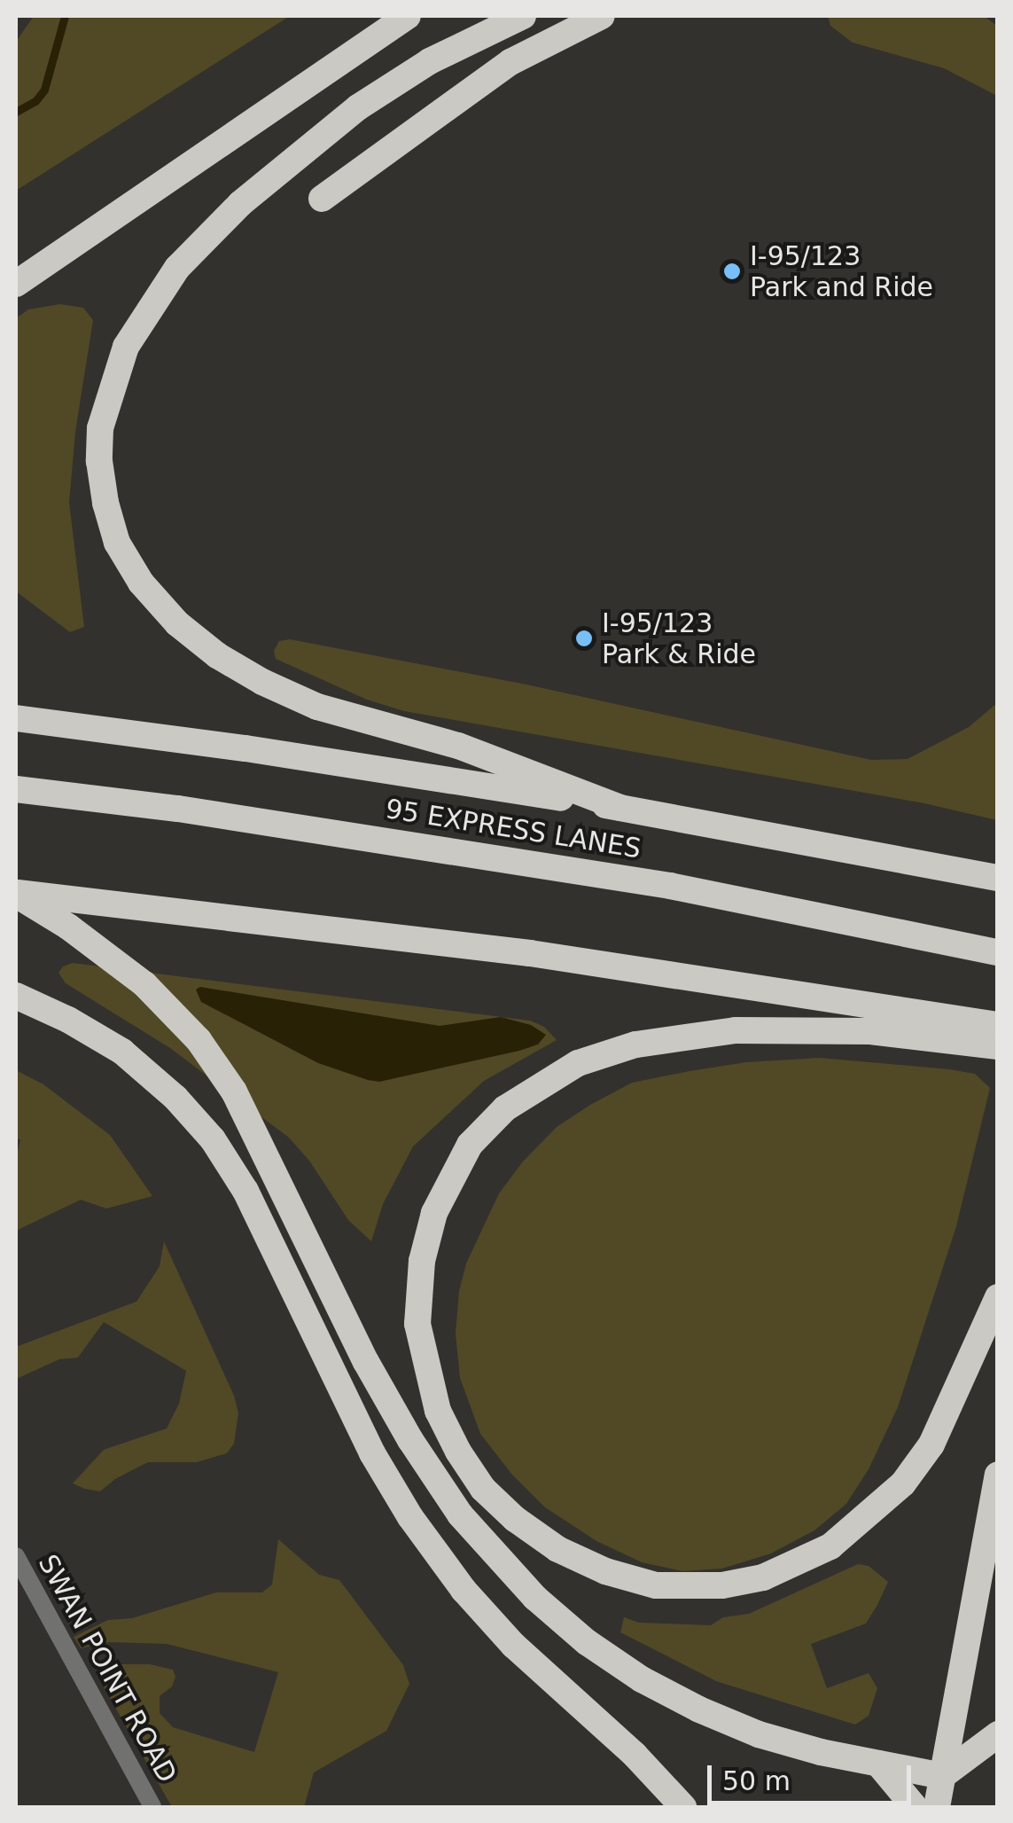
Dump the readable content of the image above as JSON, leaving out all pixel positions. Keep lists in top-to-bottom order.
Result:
{
  "streets": {
    "highway": ["95 EXPRESS LANES"],
    "street": ["SWAN POINT ROAD"]
  },
  "places": ["I-95/123 Park and Ride", "I-95/123 Park & Ride"],
  "scale_bar": "50 m"
}
